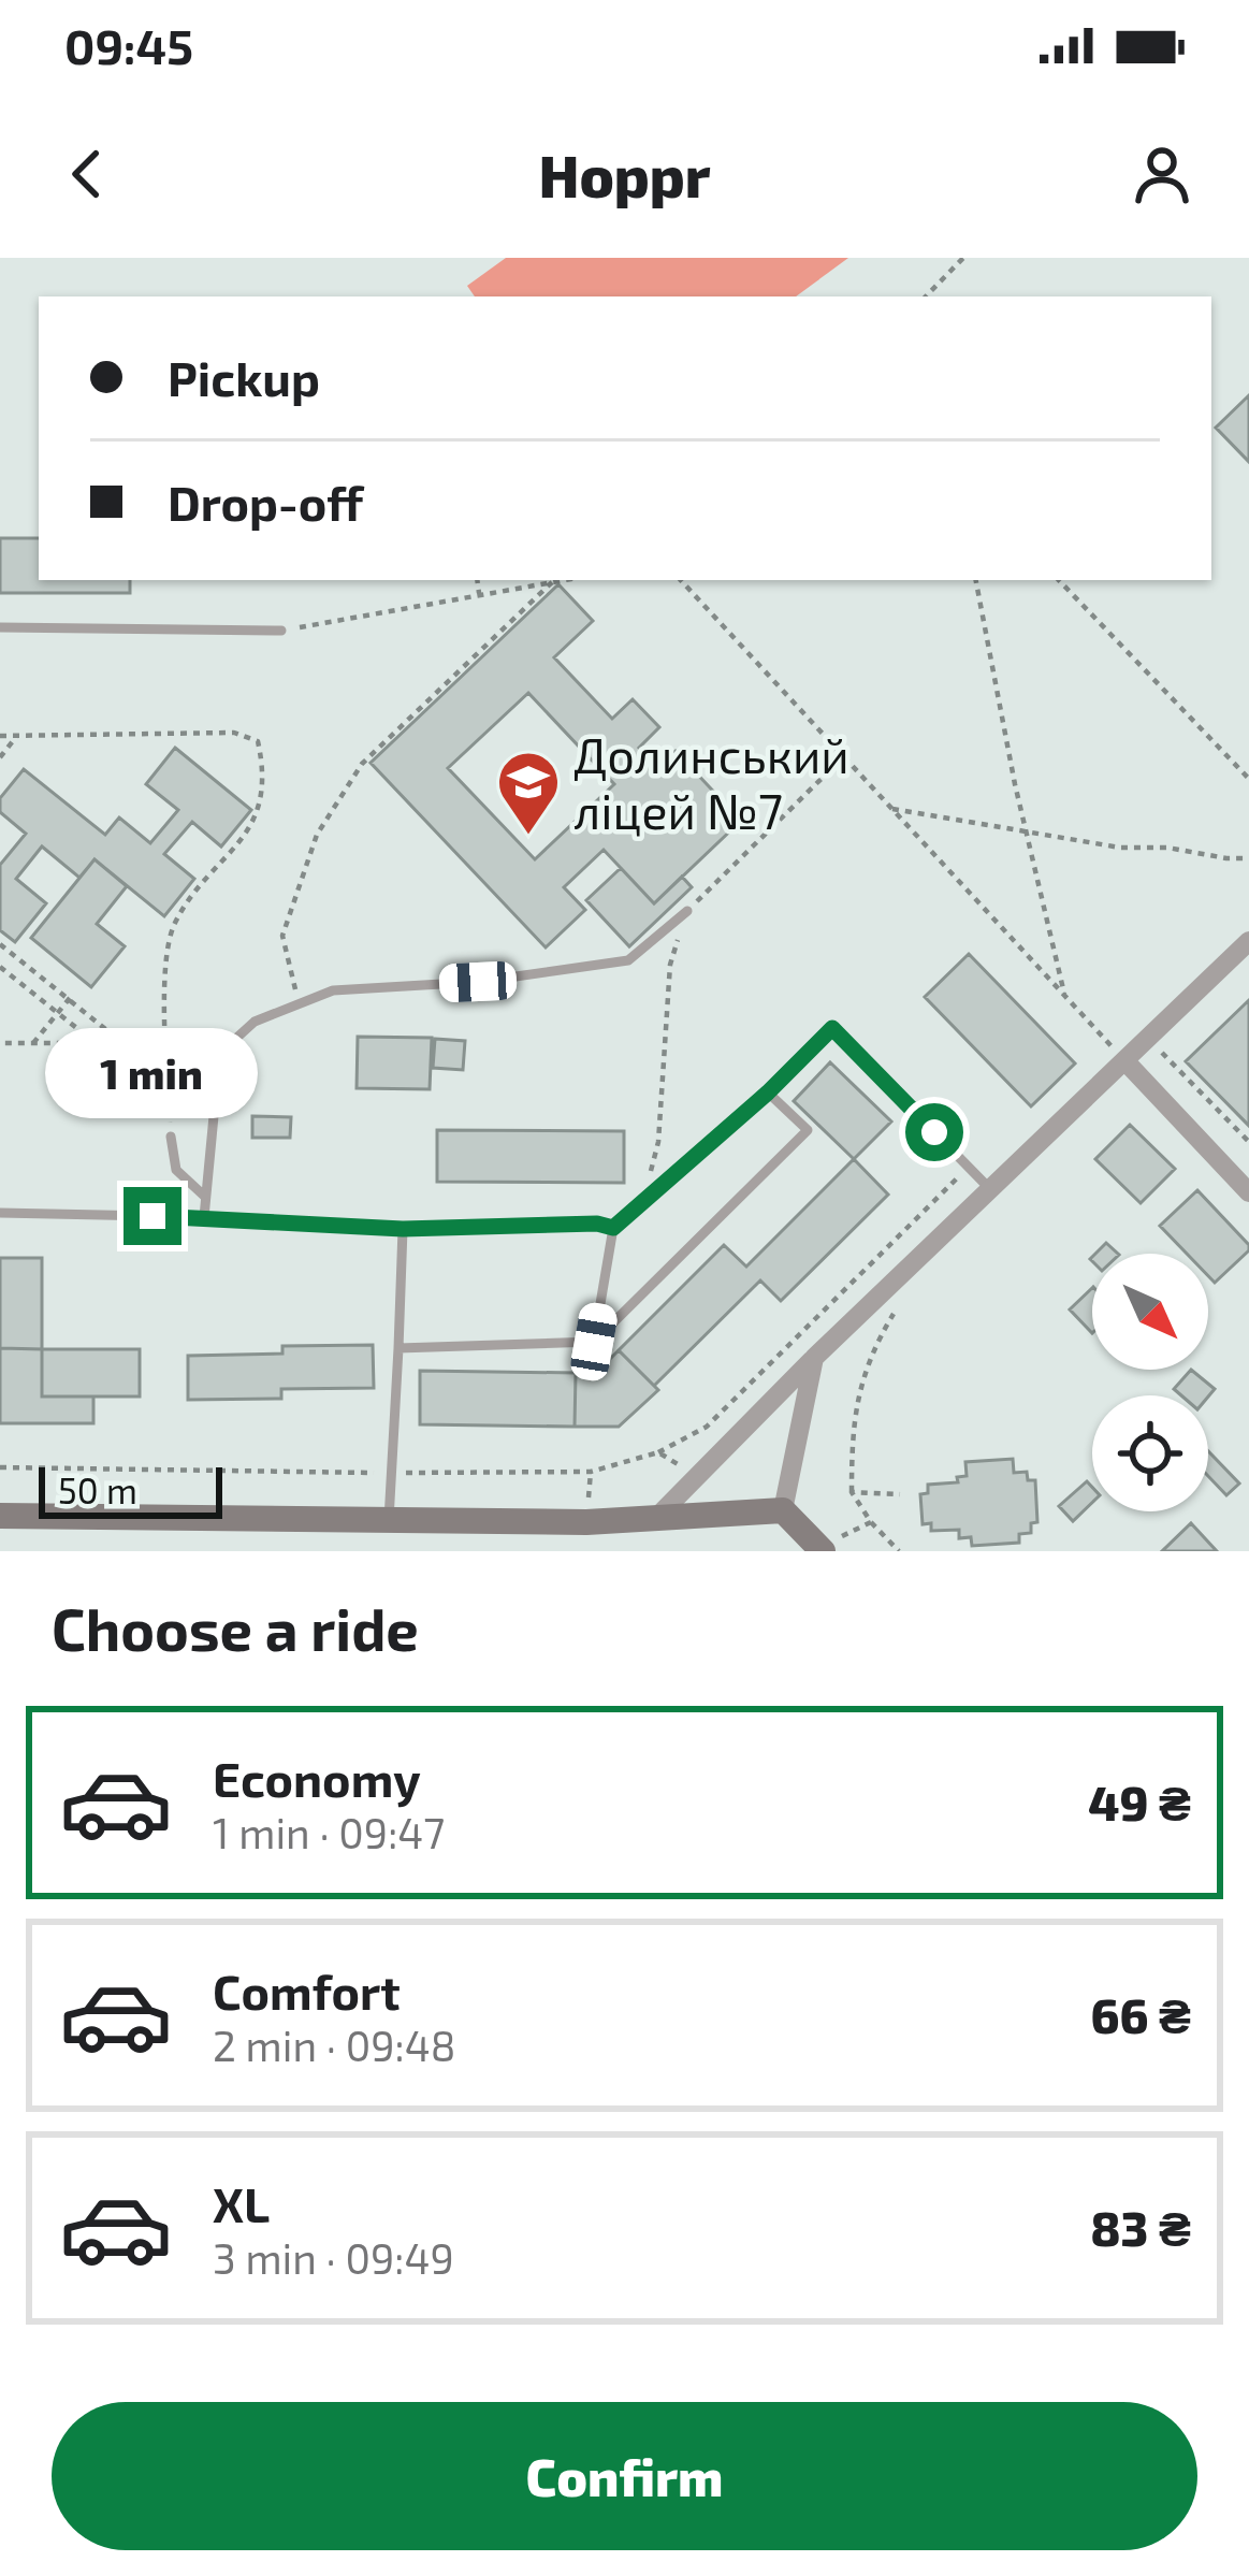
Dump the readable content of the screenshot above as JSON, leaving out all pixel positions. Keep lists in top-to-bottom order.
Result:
{
  "places": {
    "school or university": ["Долинський ліцей №7"]
  },
  "scale_bar": "50 m",
  "north": "bottom right",
  "page": {
    "status": "09:45",
    "header": "Hoppr",
    "banner": ["Pickup", "Drop-off"],
    "bubble": "1 min",
    "scale": "50 m",
    "heading": "Choose a ride",
    "list": [
      {
        "name": "Economy",
        "note": "1 min · 09:47",
        "value": "49 ₴"
      },
      {
        "name": "Comfort",
        "note": "2 min · 09:48",
        "value": "66 ₴"
      },
      {
        "name": "XL",
        "note": "3 min · 09:49",
        "value": "83 ₴"
      }
    ],
    "buttons": "Confirm"
  }
}
